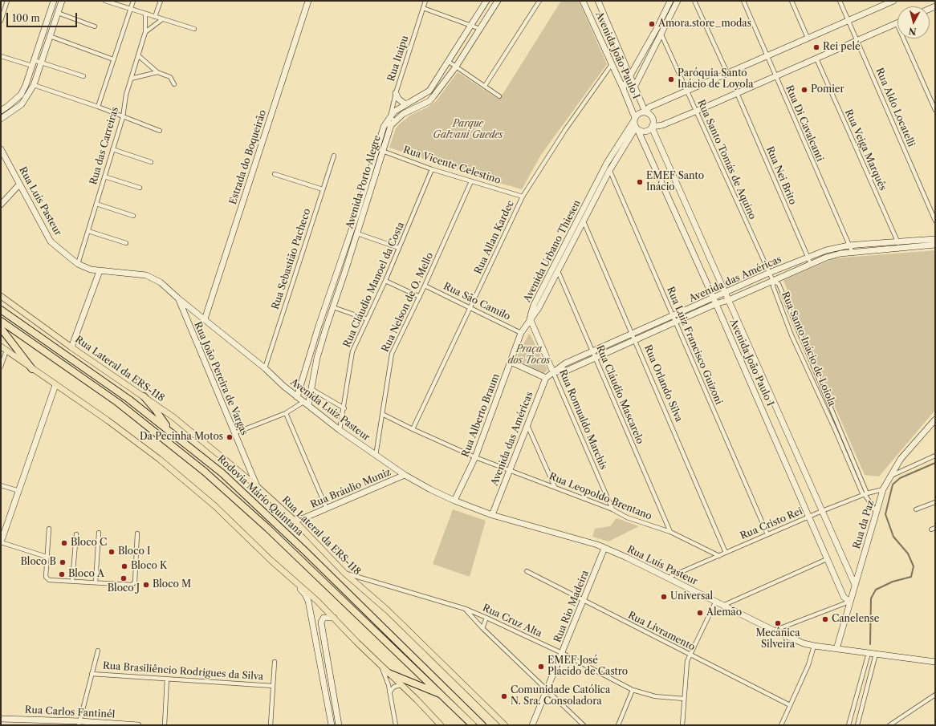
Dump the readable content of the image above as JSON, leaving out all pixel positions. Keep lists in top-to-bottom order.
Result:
{
  "streets": {
    "highway": ["Rodovia Mário Quintana"],
    "main road": ["Rua Lateral da ERS-118"],
    "street": [
      "Avenida João Paulo I",
      "Rua Itaipu",
      "Rua Aldo Locatelli",
      "Rua Di Cavalcanti",
      "Rua das Carreiras",
      "Rua Veiga Marquês",
      "Estrada do Boqueirão",
      "Rua Santo Tomás de Aquino",
      "Rua Vicente Celestino",
      "Rua Nei Brito",
      "Avenida Porto Alegre",
      "Rua Luís Pasteur",
      "Rua Allan Kardec",
      "Avenida Urbano Thiesen",
      "Rua Sebastião Pacheco",
      "Avenida das Américas",
      "Rua Cláudio Manoel da Costa",
      "Rua São Camilo",
      "Rua Nelson de O. Mello",
      "Rua Luiz Francisco Guizoni",
      "Rua Santo Inácio de Loiola",
      "Rua João Pereira de Vargas",
      "Rua Orlando Silva",
      "Rua Cláudio Mascarelo",
      "Avenida Luiz Pasteur",
      "Rua Alberto Braum",
      "Rua Romualdo Marchis",
      "Rua Bráulio Muniz",
      "Rua Leopoldo Brentano",
      "Rua Cristo Rei",
      "Rua da Paz",
      "Rua Rio Madeira",
      "Rua Cruz Alta",
      "Rua Livramento",
      "Rua Brasiliêncio Rodrigues da Silva",
      "Rua Carlos Fantinél"
    ]
  },
  "crossings": [
    ["Avenida João Paulo I", "Rua Allan Kardec"],
    ["Avenida João Paulo I", "Avenida Urbano Thiesen"],
    ["Avenida João Paulo I", "Avenida das Américas"],
    ["Avenida João Paulo I", "Rua Cristo Rei"],
    ["Avenida João Paulo I", "Rua da Paz"],
    ["Rua Itaipu", "Avenida Porto Alegre"],
    ["Rua Di Cavalcanti", "Avenida das Américas"],
    ["Rua das Carreiras", "Rua Luís Pasteur"],
    ["Rua Veiga Marquês", "Avenida das Américas"],
    ["Estrada do Boqueirão", "Rua Luís Pasteur"],
    ["Estrada do Boqueirão", "Avenida Luiz Pasteur"],
    ["Rua Santo Tomás de Aquino", "Avenida das Américas"],
    ["Rua Santo Tomás de Aquino", "Rua Santo Inácio de Loiola"],
    ["Rua Vicente Celestino", "Avenida Porto Alegre"],
    ["Rua Vicente Celestino", "Rua Allan Kardec"],
    ["Rua Vicente Celestino", "Rua Cláudio Manoel da Costa"],
    ["Rua Vicente Celestino", "Rua Nelson de O. Mello"],
    ["Rua Nei Brito", "Avenida das Américas"],
    ["Avenida Porto Alegre", "Avenida Luiz Pasteur"],
    ["Rua Luís Pasteur", "Avenida das Américas"],
    ["Rua Luís Pasteur", "Rua João Pereira de Vargas"],
    ["Rua Luís Pasteur", "Avenida Luiz Pasteur"],
    ["Rua Luís Pasteur", "Rua Alberto Braum"],
    ["Rua Luís Pasteur", "Rua Cristo Rei"],
    ["Rua Luís Pasteur", "Rua da Paz"],
    ["Rua Luís Pasteur", "Rua Rio Madeira"],
    ["Rua Allan Kardec", "Rua São Camilo"],
    ["Rua Allan Kardec", "Rua Leopoldo Brentano"],
    ["Avenida Urbano Thiesen", "Rua Luiz Francisco Guizoni"],
    ["Avenida Urbano Thiesen", "Rua Orlando Silva"],
    ["Avenida Urbano Thiesen", "Rua Cláudio Mascarelo"],
    ["Avenida Urbano Thiesen", "Rua Alberto Braum"],
    ["Avenida Urbano Thiesen", "Rua Romualdo Marchis"],
    ["Rua Sebastião Pacheco", "Avenida Luiz Pasteur"],
    ["Avenida das Américas", "Rua Luiz Francisco Guizoni"],
    ["Avenida das Américas", "Rua Santo Inácio de Loiola"],
    ["Avenida das Américas", "Rua Orlando Silva"],
    ["Avenida das Américas", "Rua Cláudio Mascarelo"],
    ["Avenida das Américas", "Rua Romualdo Marchis"],
    ["Avenida das Américas", "Rua Leopoldo Brentano"],
    ["Rua Cláudio Manoel da Costa", "Avenida Luiz Pasteur"],
    ["Rua São Camilo", "Rua Nelson de O. Mello"],
    ["Rua São Camilo", "Rua Alberto Braum"],
    ["Rua Nelson de O. Mello", "Avenida Luiz Pasteur"],
    ["Rua Nelson de O. Mello", "Rua Leopoldo Brentano"],
    ["Rua Luiz Francisco Guizoni", "Rua Cristo Rei"],
    ["Rua Santo Inácio de Loiola", "Rua Cristo Rei"],
    ["Rua Lateral da ERS-118", "Rua João Pereira de Vargas"],
    ["Rua Lateral da ERS-118", "Rua Bráulio Muniz"],
    ["Rua Lateral da ERS-118", "Rua Cruz Alta"],
    ["Rua Orlando Silva", "Rua Cristo Rei"],
    ["Rua Cláudio Mascarelo", "Rua Leopoldo Brentano"],
    ["Avenida Luiz Pasteur", "Rua Alberto Braum"],
    ["Avenida Luiz Pasteur", "Rua Bráulio Muniz"],
    ["Rua Alberto Braum", "Rua Romualdo Marchis"],
    ["Rua Alberto Braum", "Rua Leopoldo Brentano"],
    ["Rua Romualdo Marchis", "Rua Leopoldo Brentano"],
    ["Rua Leopoldo Brentano", "Rua Cristo Rei"],
    ["Rua Cristo Rei", "Rua da Paz"],
    ["Rua Rio Madeira", "Rua Cruz Alta"],
    ["Rua Rio Madeira", "Rua Livramento"]
  ],
  "parks": ["Parque Galvani Guedes", "Praça dos Tocos"],
  "places": [
    "Amora.store_modas",
    "Rei pelé",
    "Paróquia Santo Inácio de Loyola",
    "Pomier",
    "EMEF Santo Inácio",
    "Da Pecinha Motos",
    "Bloco C",
    "Bloco I",
    "Bloco B",
    "Bloco K",
    "Bloco A",
    "Bloco J",
    "Bloco M",
    "Universal",
    "Alemão",
    "Canelense",
    "Mecânica Silveira",
    "EMEF José Plácido de Castro",
    "Comunidade Católica N. Sra. Consoladora"
  ],
  "scale_bar": "100 m",
  "north": "bottom"
}
